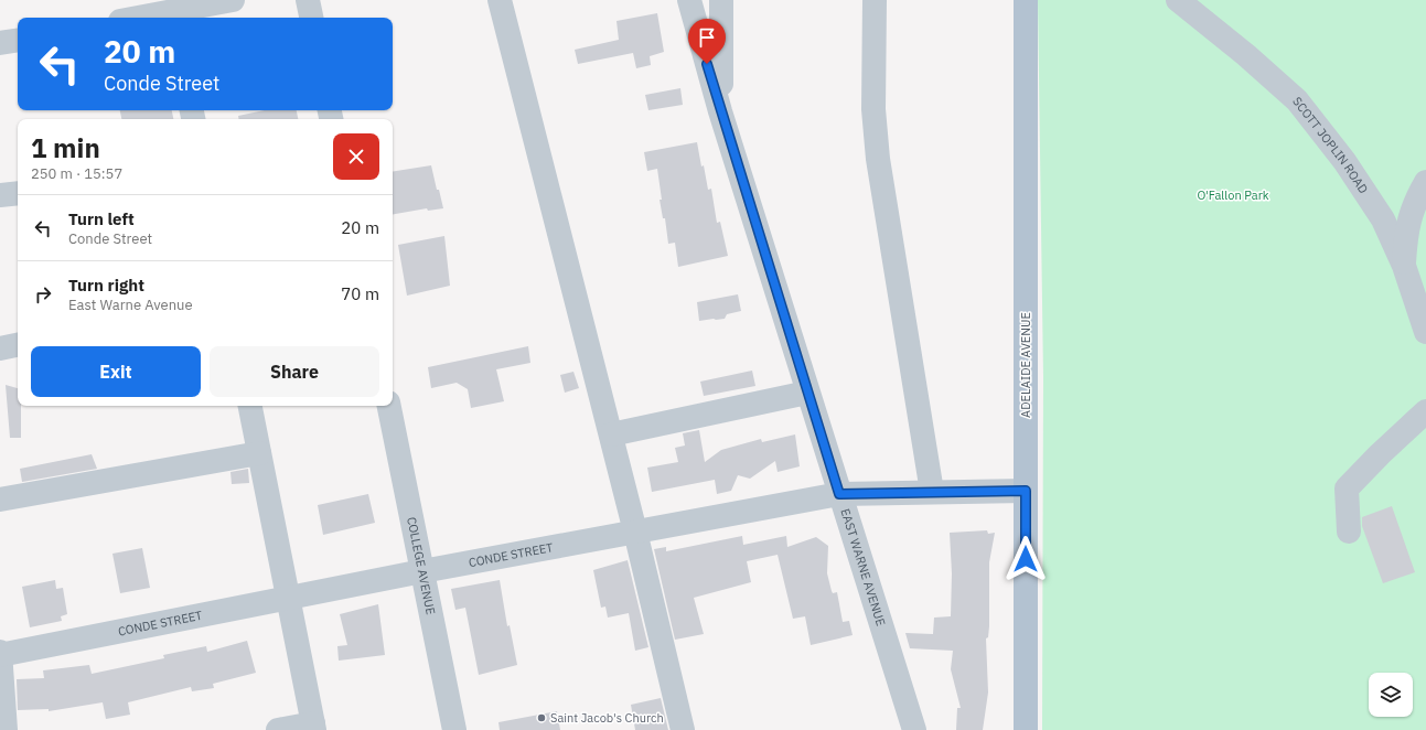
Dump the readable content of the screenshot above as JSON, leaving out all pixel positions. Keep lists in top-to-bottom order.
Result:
{
  "streets": {
    "main road": ["ADELAIDE AVENUE"],
    "street": [
      "SCOTT JOPLIN ROAD",
      "CONDE STREET",
      "COLLEGE AVENUE",
      "EAST WARNE AVENUE"
    ]
  },
  "crossings": [
    ["ADELAIDE AVENUE", "CONDE STREET"],
    ["CONDE STREET", "COLLEGE AVENUE"],
    ["CONDE STREET", "EAST WARNE AVENUE"]
  ],
  "parks": ["O'Fallon Park"],
  "places": ["Saint Jacob's Church"],
  "page": {
    "turn": ["20 m", "Conde Street"],
    "heading": ["1 min", "250 m · 15:57"],
    "list": [
      {
        "name": "Turn left",
        "note": "Conde Street",
        "value": "20 m"
      },
      {
        "name": "Turn right",
        "note": "East Warne Avenue",
        "value": "70 m"
      }
    ],
    "buttons": ["Exit", "Share"]
  }
}
